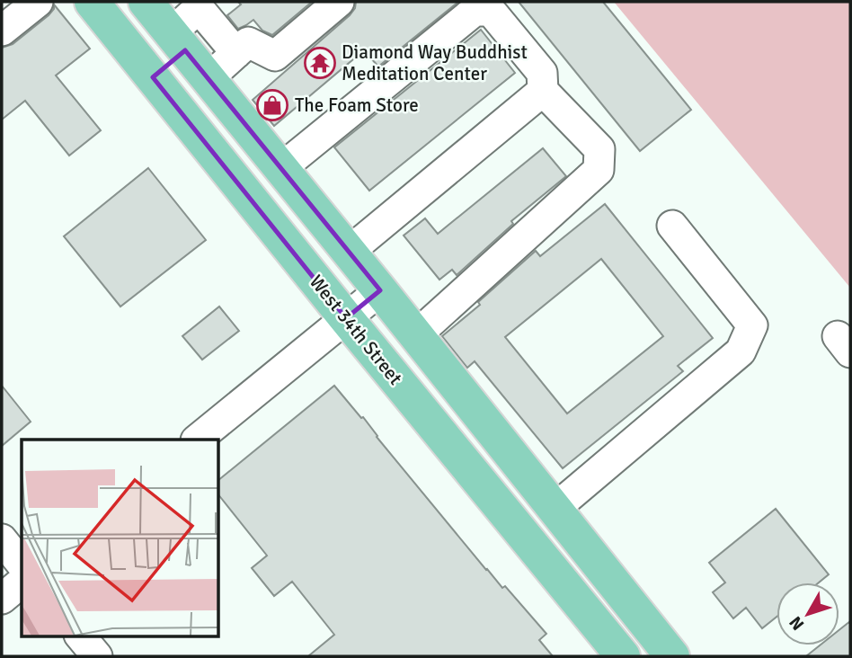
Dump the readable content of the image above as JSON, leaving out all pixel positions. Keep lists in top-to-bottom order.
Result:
{
  "streets": {
    "main road": ["West 34th Street"]
  },
  "places": {
    "temple": ["Diamond Way Buddhist Meditation Center"],
    "shop": ["The Foam Store"]
  },
  "north": "bottom left"
}
